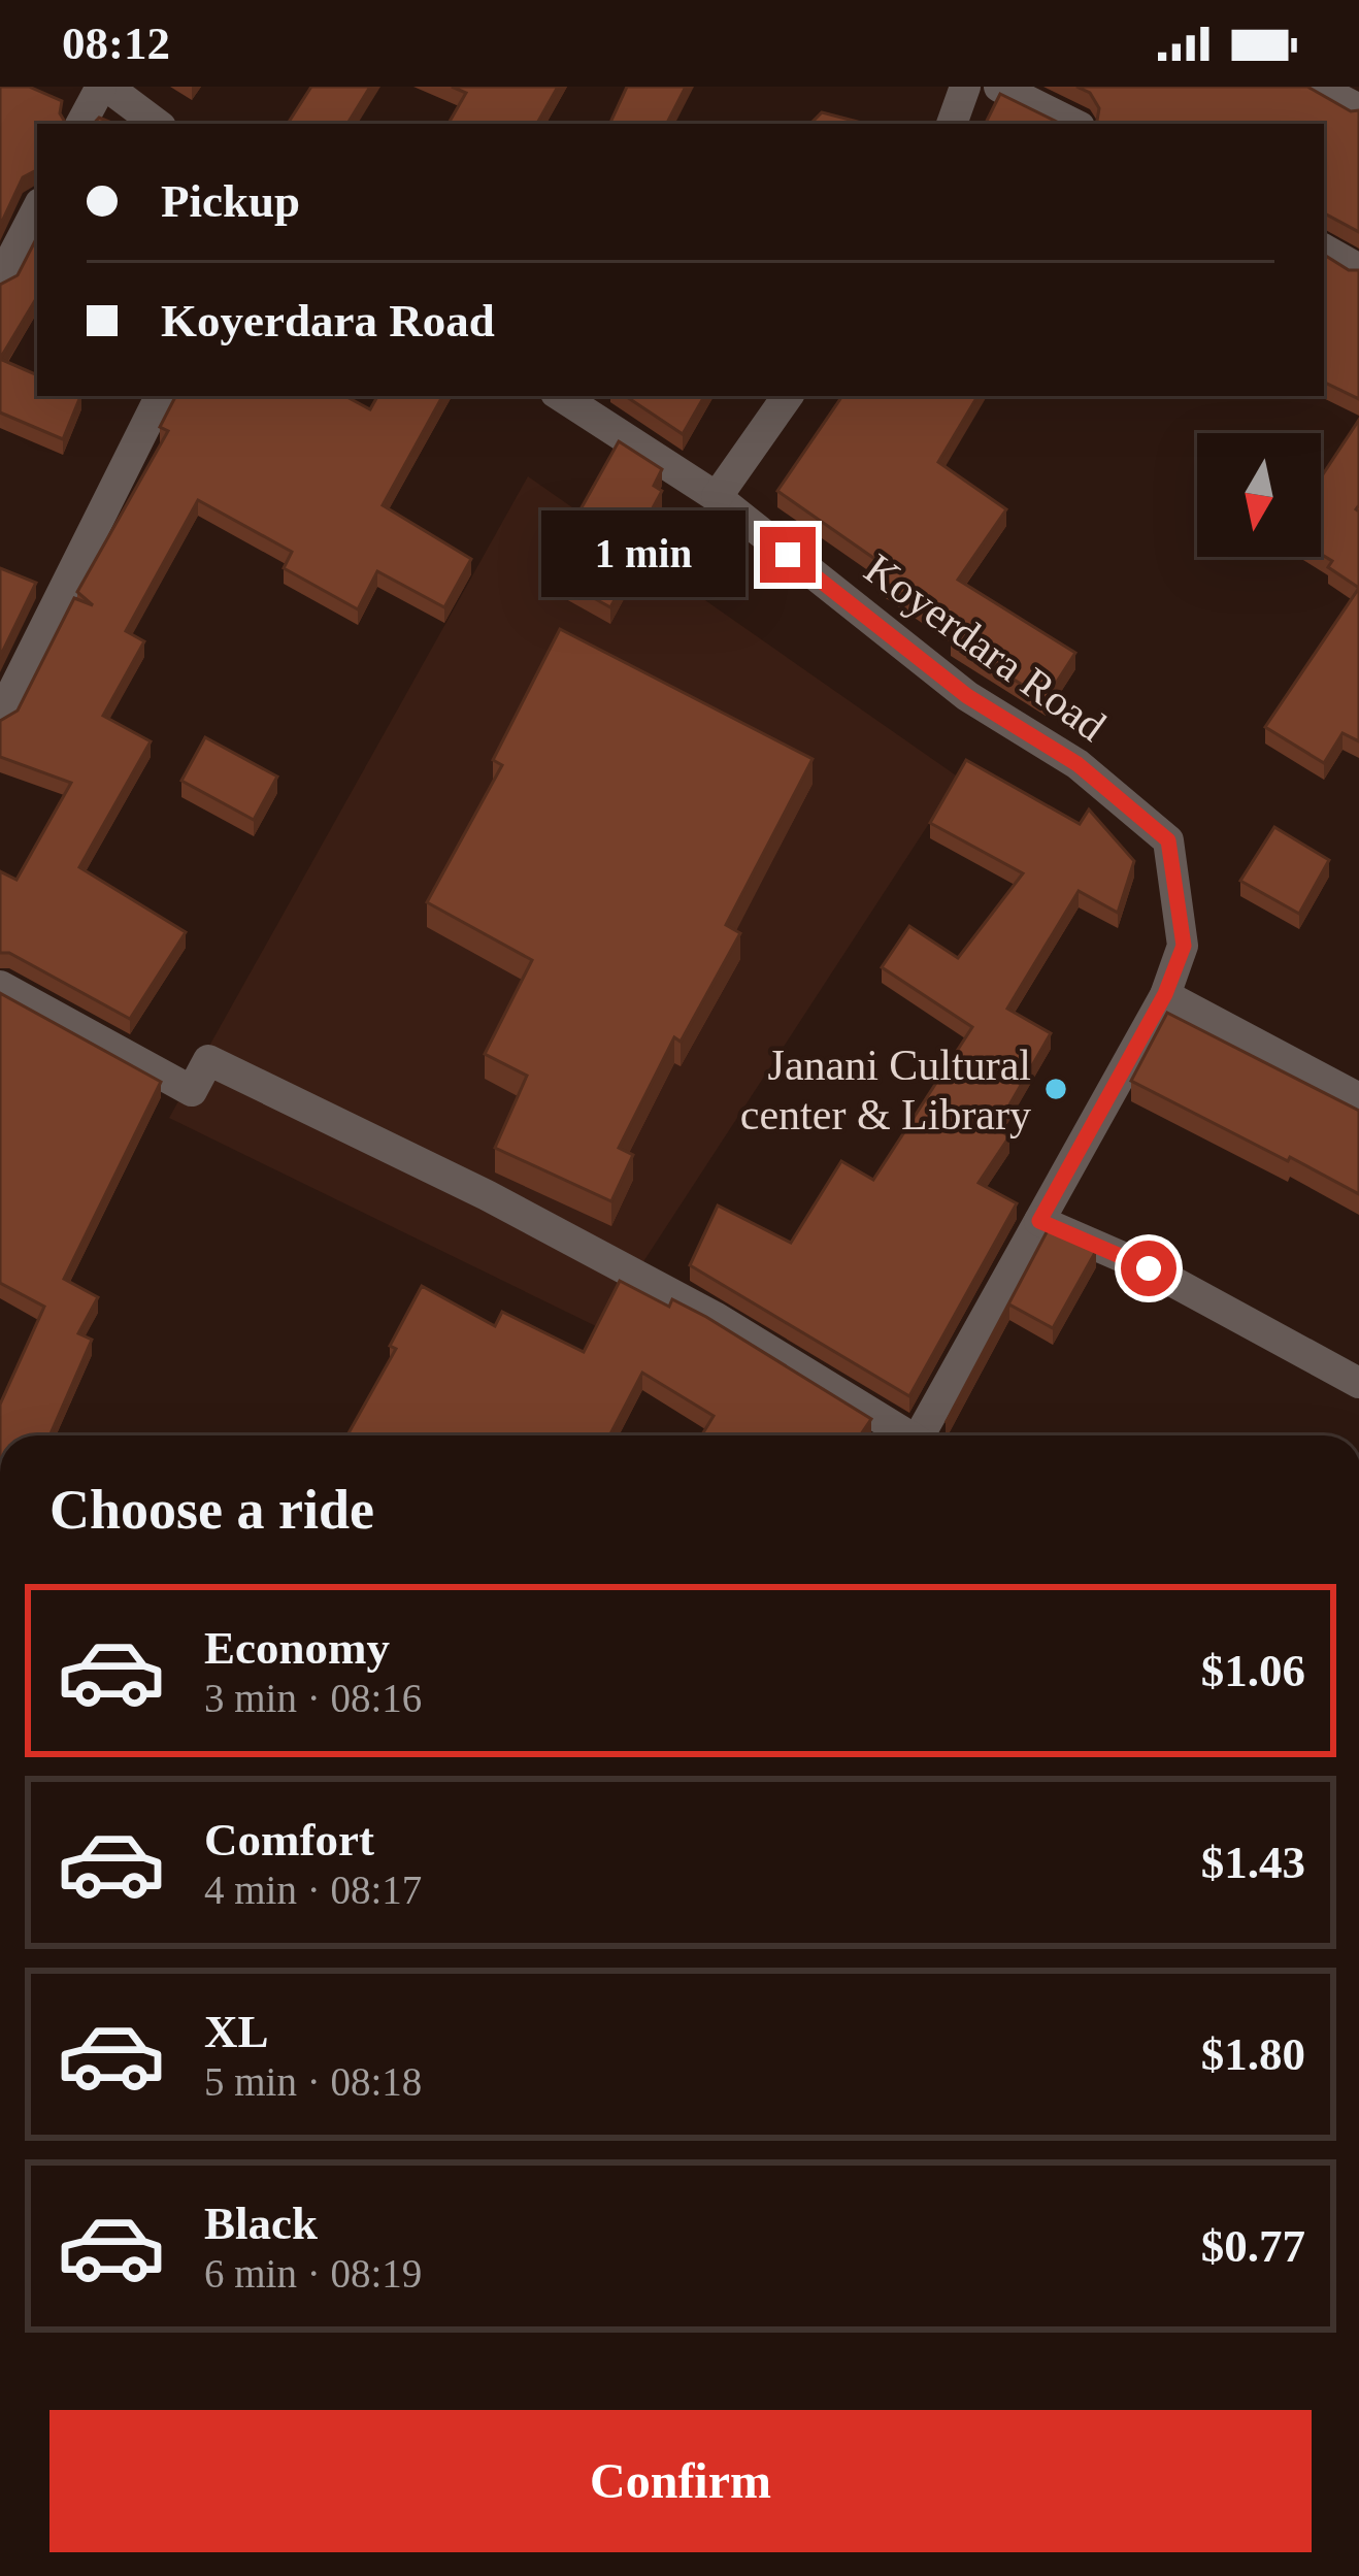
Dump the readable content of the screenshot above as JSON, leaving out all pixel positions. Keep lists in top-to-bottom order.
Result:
{
  "streets": {
    "street": ["Koyerdara Road"]
  },
  "places": ["Janani Cultural center & Library"],
  "north": "bottom",
  "page": {
    "status": "08:12",
    "banner": ["Pickup", "Koyerdara Road"],
    "bubble": "1 min",
    "heading": "Choose a ride",
    "list": [
      {
        "name": "Economy",
        "note": "3 min · 08:16",
        "value": "$1.06"
      },
      {
        "name": "Comfort",
        "note": "4 min · 08:17",
        "value": "$1.43"
      },
      {
        "name": "XL",
        "note": "5 min · 08:18",
        "value": "$1.80"
      },
      {
        "name": "Black",
        "note": "6 min · 08:19",
        "value": "$0.77"
      }
    ],
    "buttons": "Confirm"
  }
}
